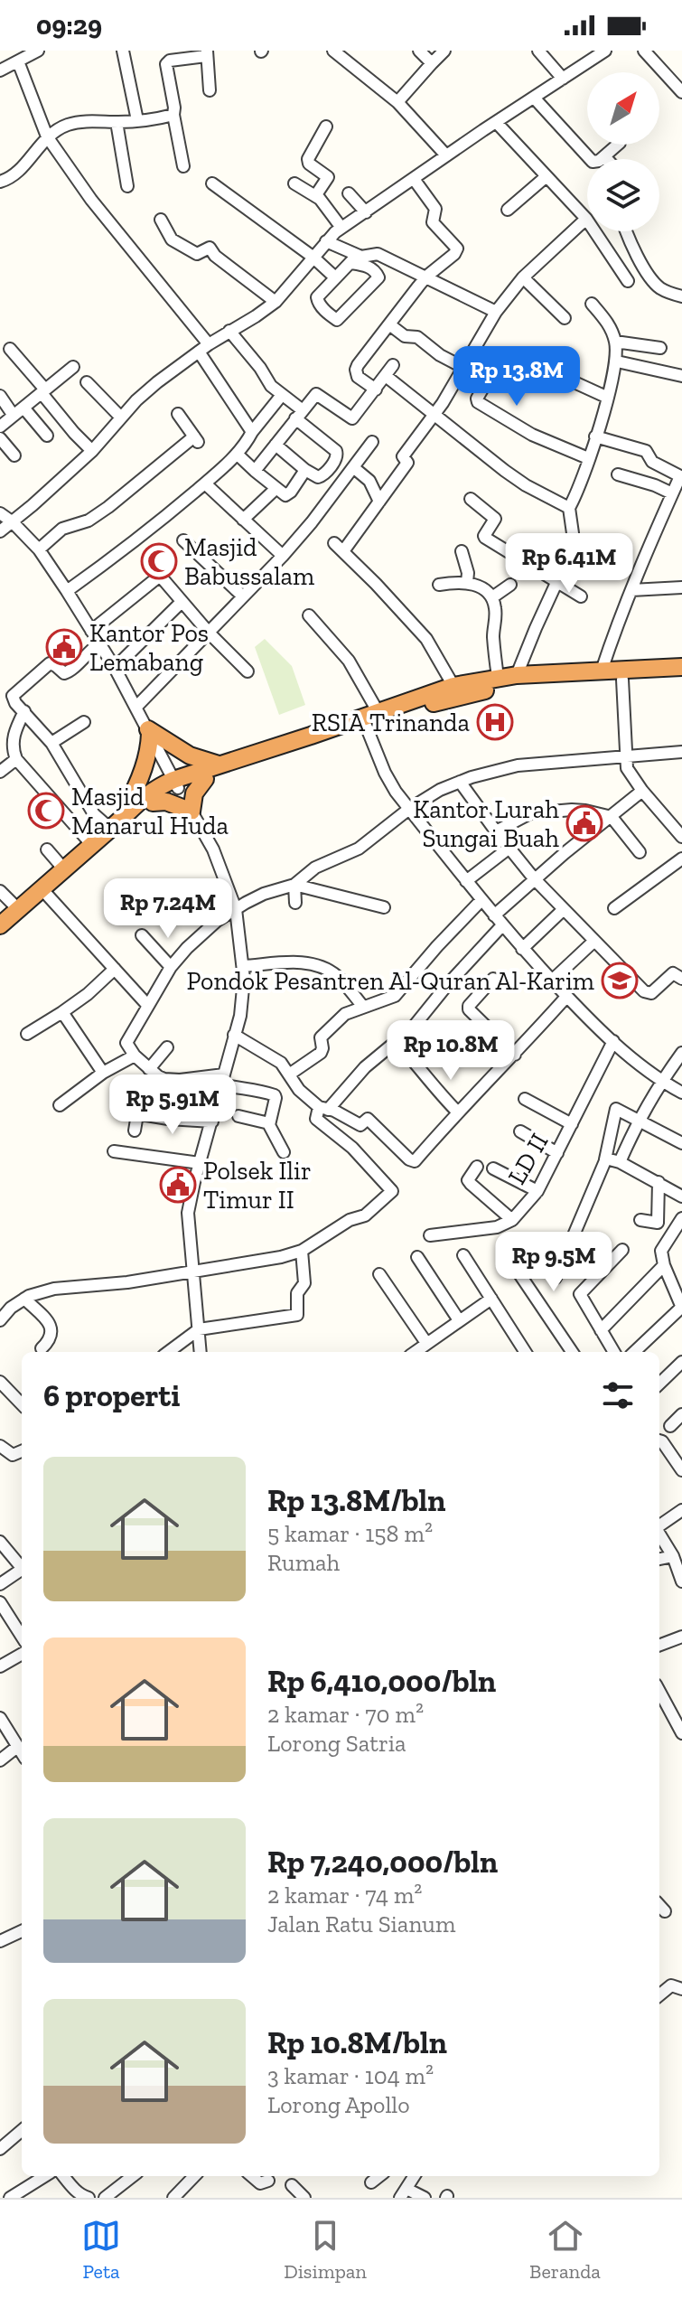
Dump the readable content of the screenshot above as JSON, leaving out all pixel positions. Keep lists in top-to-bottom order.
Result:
{
  "streets": {
    "street": ["LD II"]
  },
  "places": {
    "mosque": ["Masjid Babussalam", "Masjid Manarul Huda"],
    "public building": ["Kantor Pos Lemabang", "Kantor Lurah Sungai Buah", "Polsek Ilir Timur II"],
    "hospital": ["RSIA Trinanda"],
    "school or university": ["Pondok Pesantren Al-Quran Al-Karim"]
  },
  "north": "top right",
  "page": {
    "status": "09:29",
    "price": [
      "Rp 13.8M",
      "Rp 6.41M",
      "Rp 7.24M",
      "Rp 10.8M",
      "Rp 5.91M",
      "Rp 9.5M"
    ],
    "heading": "6 properti",
    "list": [
      {
        "name": "Rp 13.8M/bln",
        "note": "5 kamar · 158 m² · Rumah"
      },
      {
        "name": "Rp 6,410,000/bln",
        "note": "2 kamar · 70 m² · Lorong Satria"
      },
      {
        "name": "Rp 7,240,000/bln",
        "note": "2 kamar · 74 m² · Jalan Ratu Sianum"
      },
      {
        "name": "Rp 10.8M/bln",
        "note": "3 kamar · 104 m² · Lorong Apollo"
      }
    ],
    "tabs": ["Peta", "Disimpan", "Beranda"]
  }
}
